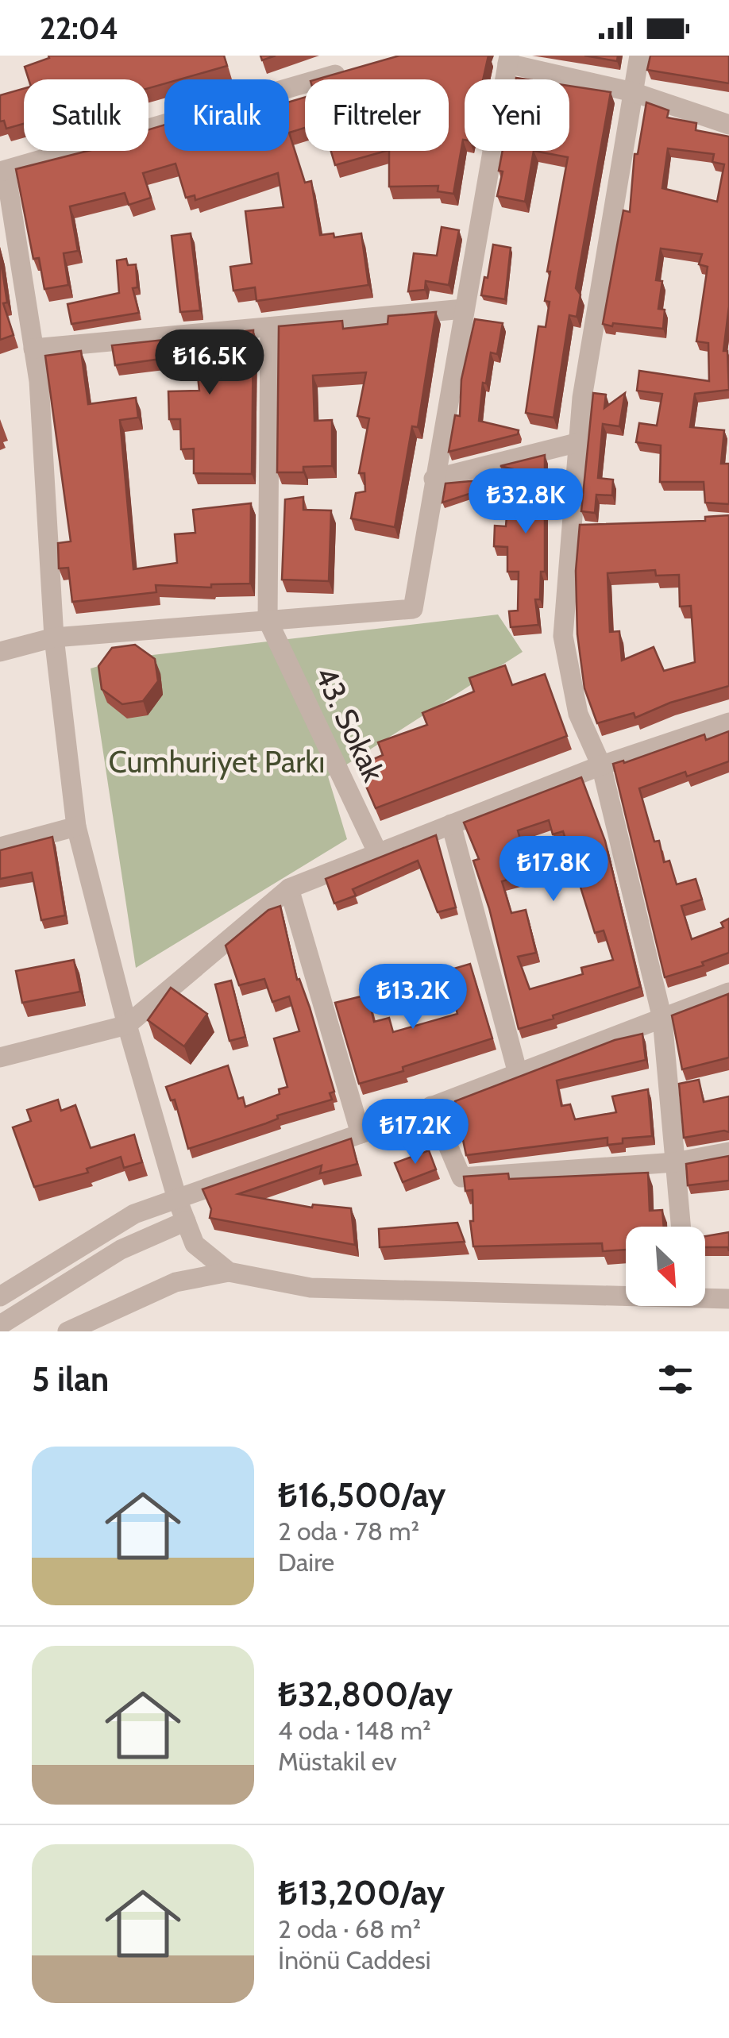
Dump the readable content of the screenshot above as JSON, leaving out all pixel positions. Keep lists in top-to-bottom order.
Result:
{
  "streets": {
    "street": ["43. Sokak"]
  },
  "parks": ["Cumhuriyet Parkı"],
  "north": "bottom right",
  "page": {
    "status": "22:04",
    "chip": [
      "Satılık",
      "Kiralık",
      "Filtreler",
      "Yeni"
    ],
    "price": [
      "₺16.5K",
      "₺32.8K",
      "₺17.8K",
      "₺13.2K",
      "₺17.2K"
    ],
    "heading": "5 ilan",
    "list": [
      {
        "name": "₺16,500/ay",
        "note": "2 oda · 78 m² · Daire"
      },
      {
        "name": "₺32,800/ay",
        "note": "4 oda · 148 m² · Müstakil ev"
      },
      {
        "name": "₺13,200/ay",
        "note": "2 oda · 68 m² · İnönü Caddesi"
      }
    ]
  }
}
